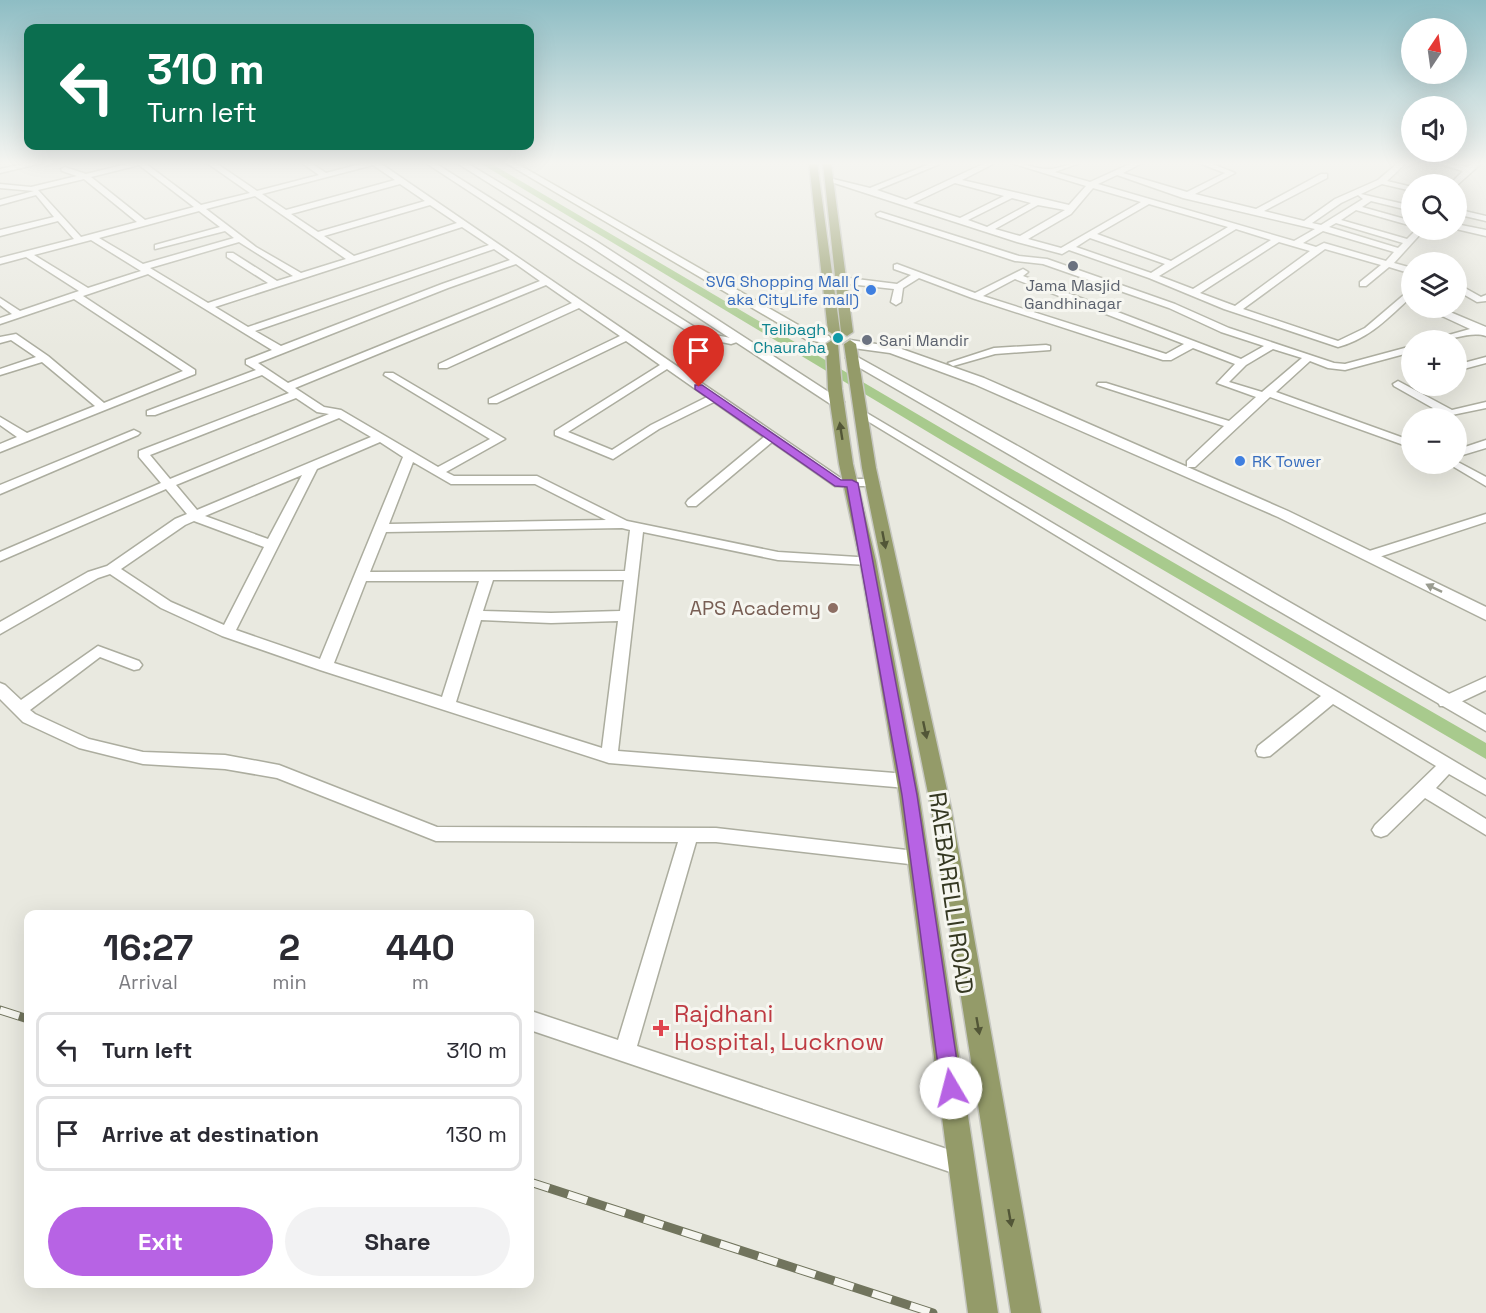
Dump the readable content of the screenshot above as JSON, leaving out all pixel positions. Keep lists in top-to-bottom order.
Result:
{
  "streets": {
    "main road": ["RAEBARELLI ROAD"]
  },
  "places": {
    "other": [
      "Jama Masjid Gandhinagar",
      "SVG Shopping Mall ( aka CityLife mall)",
      "Telibagh Chauraha",
      "Sani Mandir",
      "RK Tower",
      "APS Academy"
    ],
    "health": ["Rajdhani Hospital, Lucknow"]
  },
  "north": "top",
  "page": {
    "map_buttons": ["+", "−"],
    "turn": ["310 m", "Turn left"],
    "eta": [
      "16:27",
      "Arrival",
      "2",
      "min",
      "440",
      "m"
    ],
    "list": [
      {
        "name": "Turn left",
        "value": "310 m"
      },
      {
        "name": "Arrive at destination",
        "value": "130 m"
      }
    ],
    "buttons": ["Exit", "Share"]
  }
}
